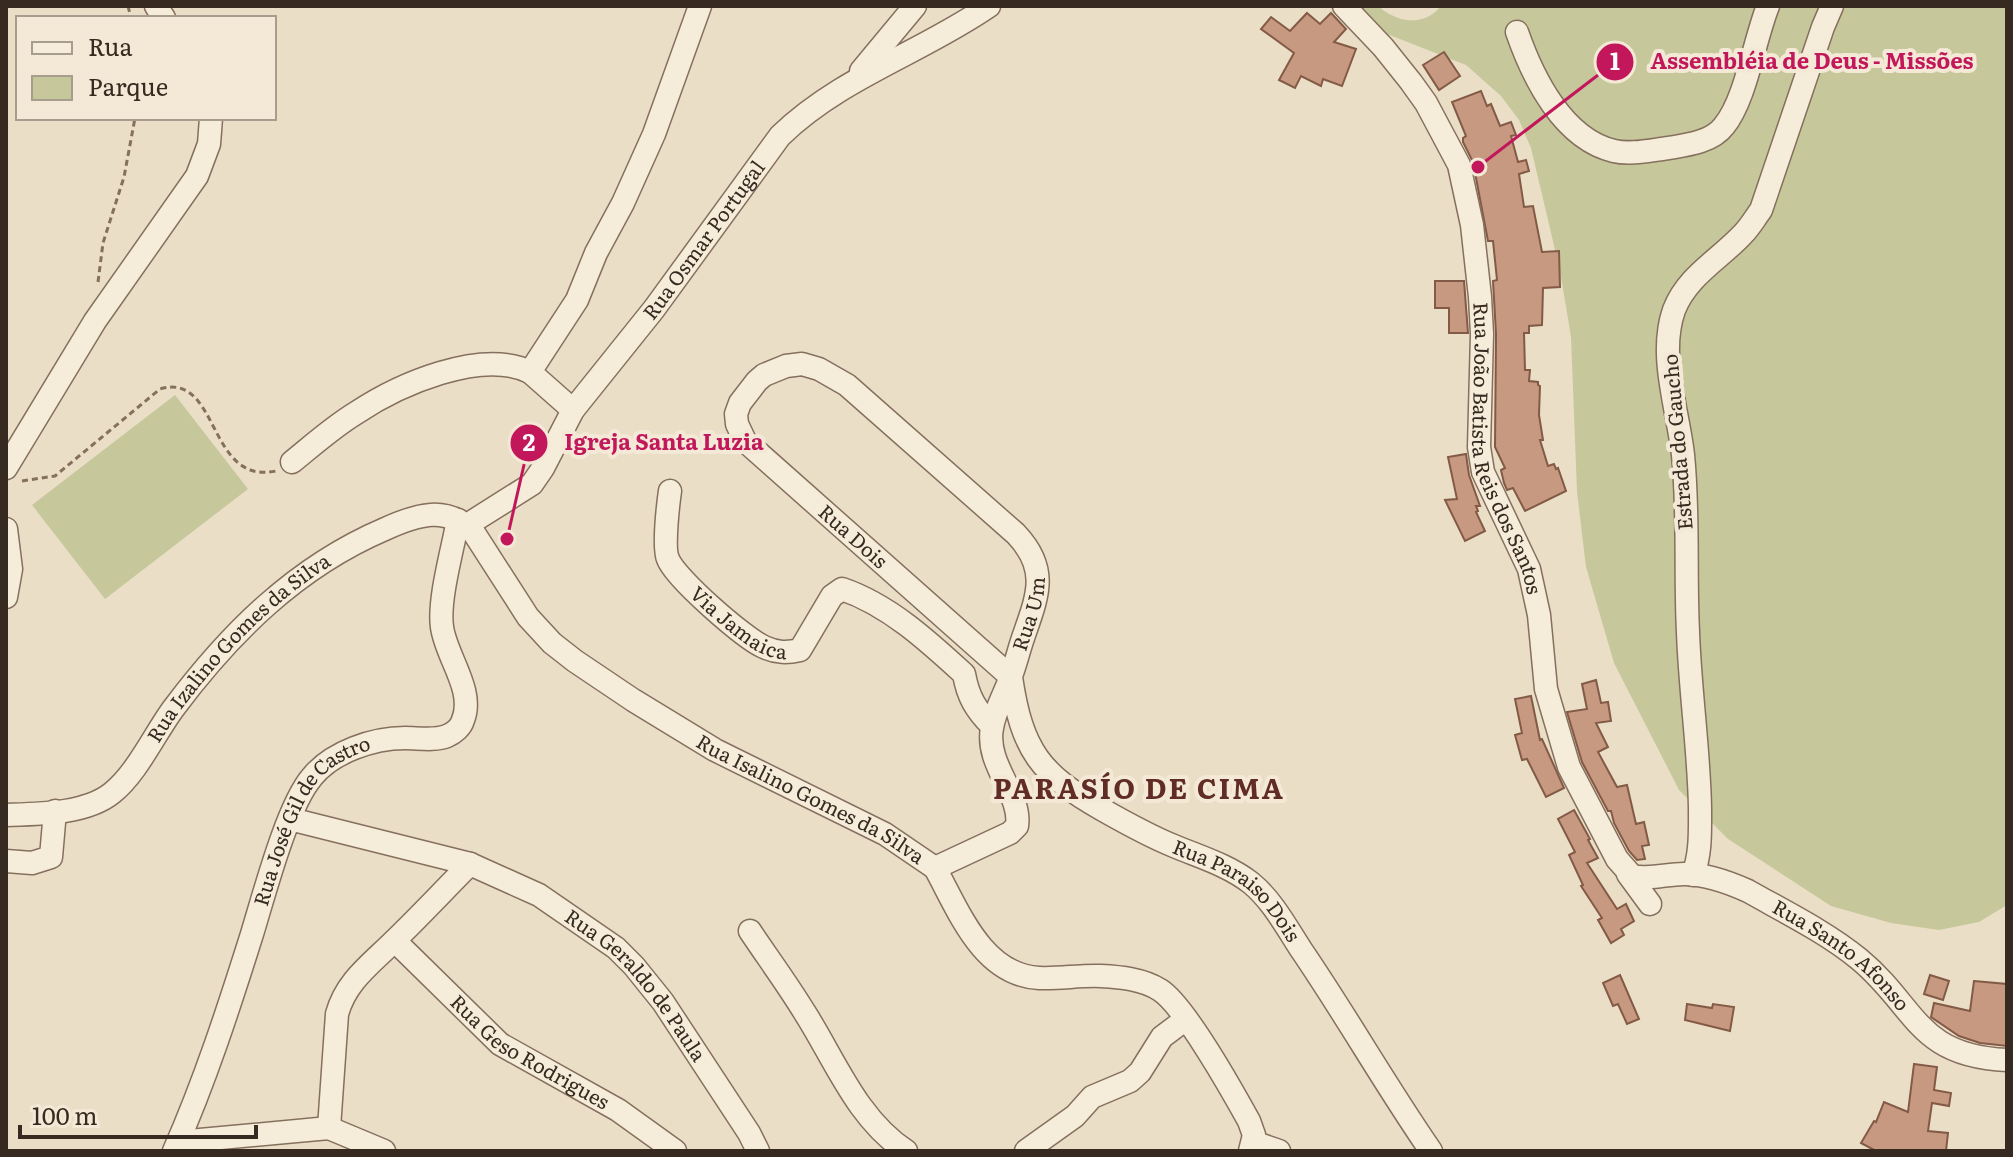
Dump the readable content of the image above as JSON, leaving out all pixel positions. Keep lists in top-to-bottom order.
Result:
{
  "streets": {
    "street": [
      "Rua Osmar Portugal",
      "Estrada do Gaucho",
      "Rua João Batista Reis dos Santos",
      "Rua Dois",
      "Rua Um",
      "Via Jamaica",
      "Rua Izalino Gomes da Silva",
      "Rua Isalino Gomes da Silva",
      "Rua José Gil de Castro",
      "Rua Paraiso Dois",
      "Rua Santo Afonso",
      "Rua Geraldo de Paula",
      "Rua Geso Rodrigues"
    ]
  },
  "crossings": [
    ["Rua Osmar Portugal", "Rua Izalino Gomes da Silva"],
    ["Rua Osmar Portugal", "Rua Isalino Gomes da Silva"],
    ["Rua Osmar Portugal", "Rua José Gil de Castro"],
    ["Estrada do Gaucho", "Rua Santo Afonso"],
    ["Rua João Batista Reis dos Santos", "Rua Santo Afonso"],
    ["Rua Dois", "Rua Um"],
    ["Rua Dois", "Rua Paraiso Dois"],
    ["Rua Um", "Via Jamaica"],
    ["Rua Um", "Rua Isalino Gomes da Silva"],
    ["Rua Um", "Rua Paraiso Dois"],
    ["Rua Izalino Gomes da Silva", "Rua Isalino Gomes da Silva"],
    ["Rua Izalino Gomes da Silva", "Rua José Gil de Castro"],
    ["Rua Isalino Gomes da Silva", "Rua José Gil de Castro"],
    ["Rua José Gil de Castro", "Rua Geraldo de Paula"]
  ],
  "districts": ["PARASÍO DE CIMA"],
  "places": ["Assembléia de Deus - Missões", "Igreja Santa Luzia"],
  "legend": ["Rua", "Parque"],
  "scale_bar": "100 m"
}
